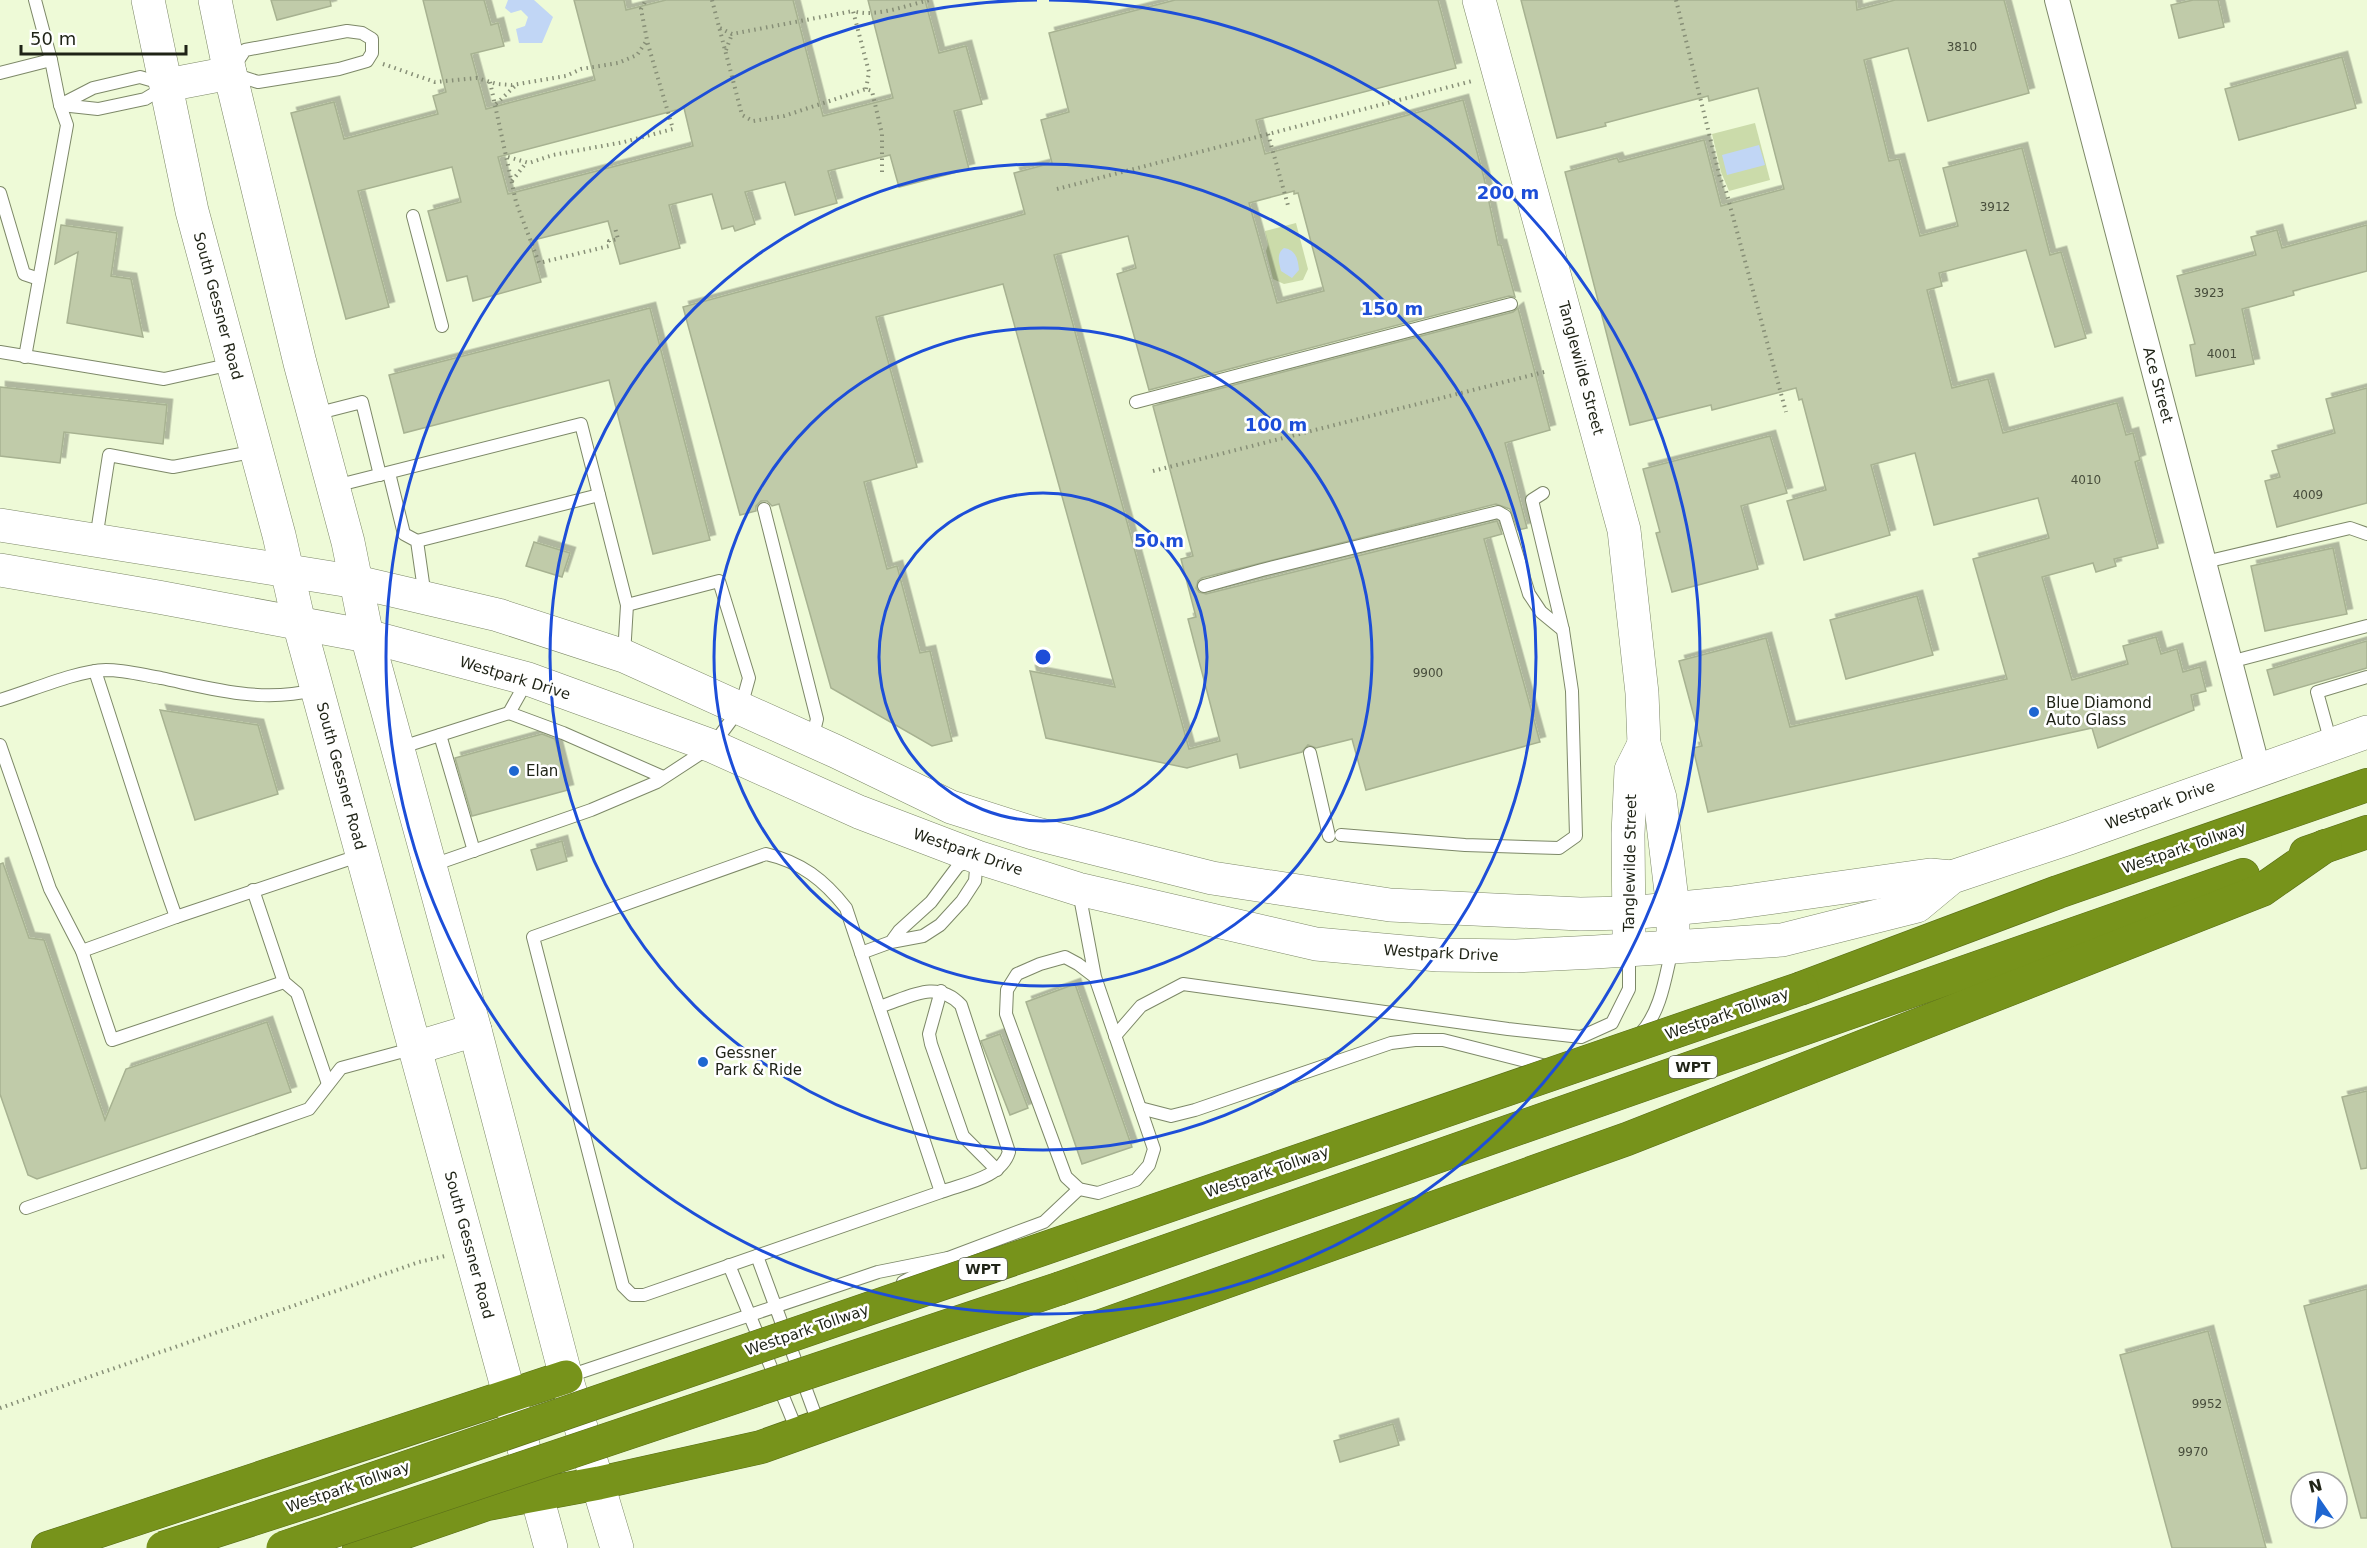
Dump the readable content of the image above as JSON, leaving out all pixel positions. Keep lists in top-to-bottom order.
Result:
{
  "streets": {
    "highway": ["Westpark Tollway", "WPT"],
    "main road": ["South Gessner Road", "Tanglewilde Street", "Westpark Drive"],
    "street": ["Ace Street"]
  },
  "crossings": [
    ["South Gessner Road", "Westpark Drive"],
    ["Tanglewilde Street", "Westpark Drive"],
    ["Ace Street", "Westpark Drive"]
  ],
  "places": ["Blue Diamond Auto Glass", "Elan", "Gessner Park & Ride"],
  "house_numbers": [
    "3810",
    "3912",
    "3923",
    "4001",
    "4010",
    "4009",
    "9900",
    "9952",
    "9970"
  ],
  "scale_bar": "50 m",
  "north": "top",
  "rings": [
    "200 m",
    "150 m",
    "100 m",
    "50 m"
  ]
}
